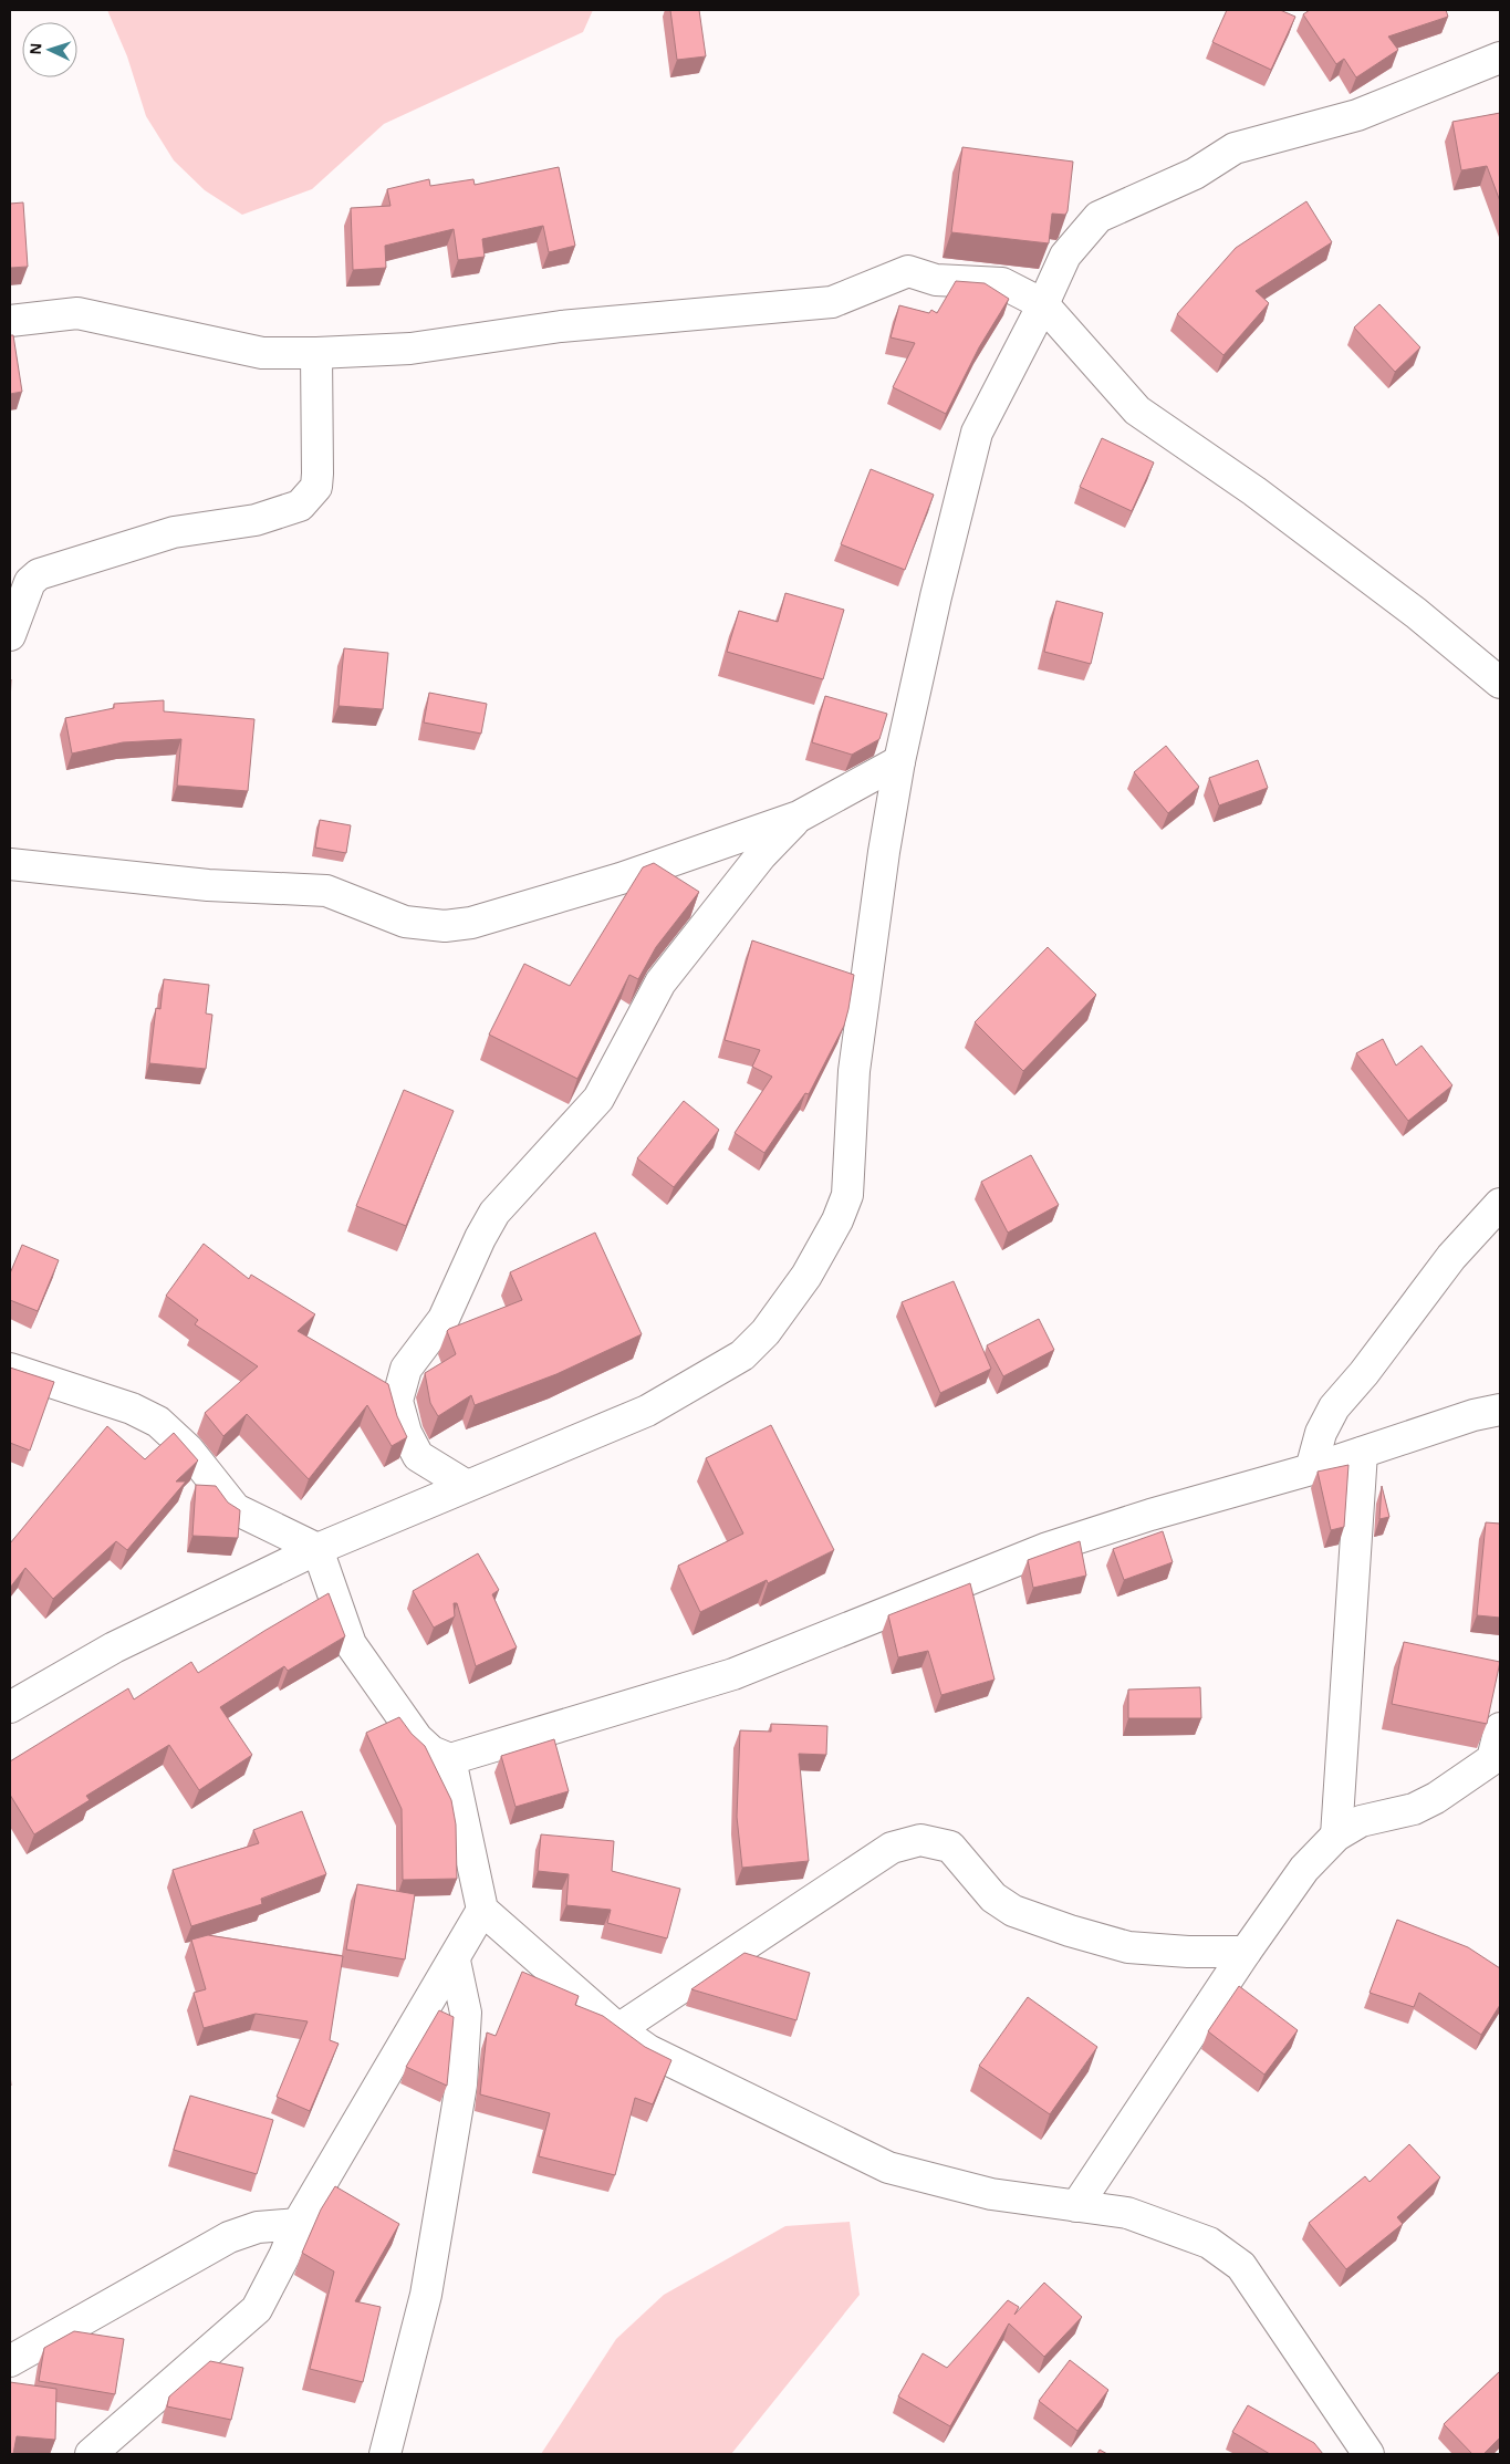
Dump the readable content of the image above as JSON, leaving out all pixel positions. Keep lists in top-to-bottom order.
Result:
{
  "north": "left"
}
